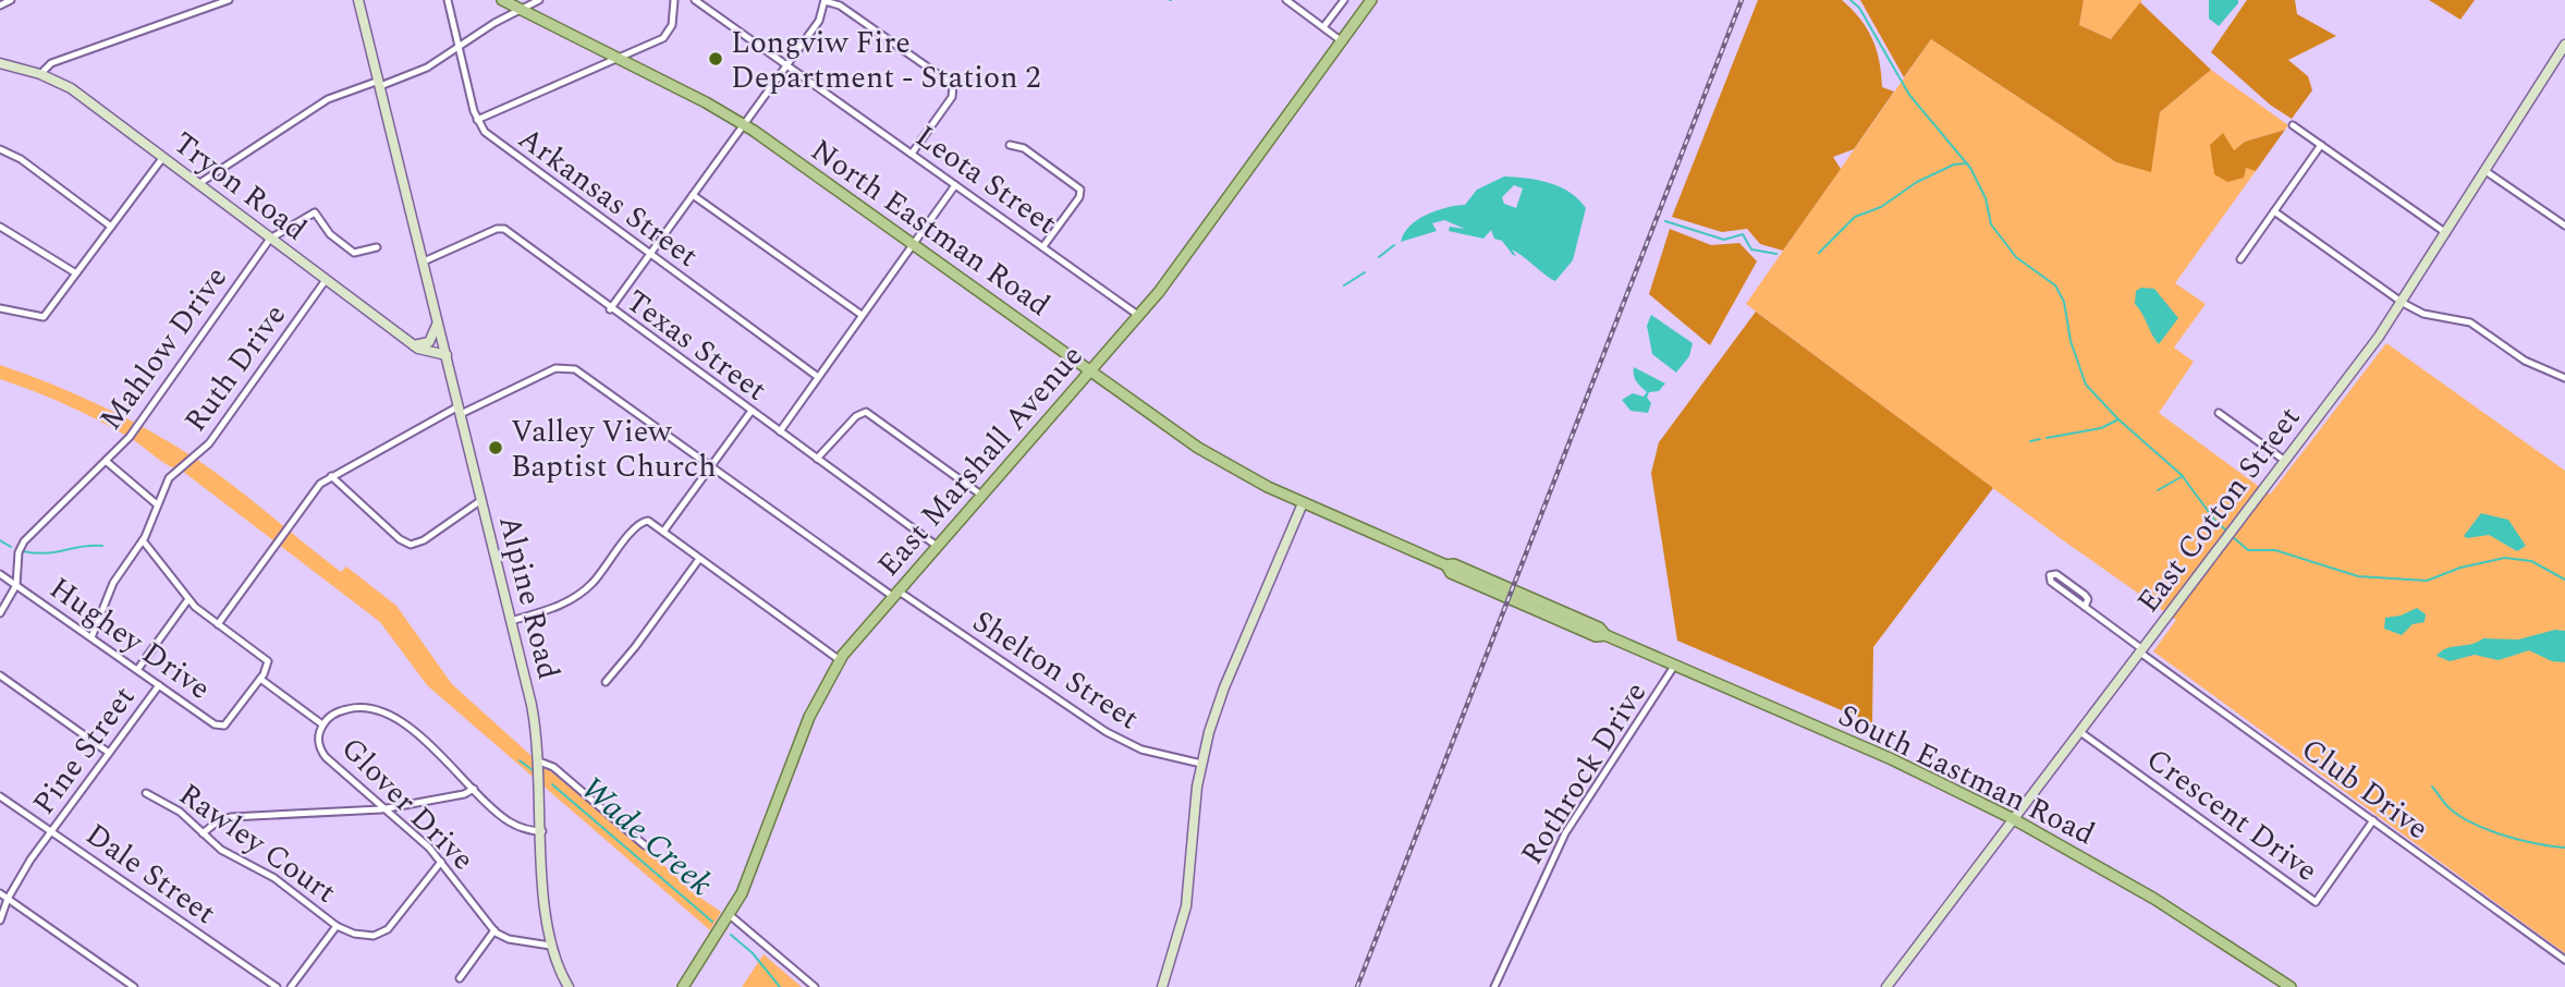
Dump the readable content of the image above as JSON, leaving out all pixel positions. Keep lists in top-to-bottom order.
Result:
{
  "streets": {
    "main road": ["North Eastman Road", "East Marshall Avenue", "South Eastman Road"],
    "street": [
      "Leota Street",
      "Tryon Road",
      "Arkansas Street",
      "Texas Street",
      "Mahlow Drive",
      "Ruth Drive",
      "East Cotton Street",
      "Alpine Road",
      "Hughey Drive",
      "Shelton Street",
      "Pine Street",
      "Rothrock Drive",
      "Club Drive",
      "Glover Drive",
      "Crescent Drive",
      "Rawley Court",
      "Dale Street"
    ]
  },
  "crossings": [
    ["Leota Street", "East Marshall Avenue"],
    ["Tryon Road", "Mahlow Drive"],
    ["Tryon Road", "Ruth Drive"],
    ["Tryon Road", "Alpine Road"],
    ["North Eastman Road", "East Marshall Avenue"],
    ["North Eastman Road", "South Eastman Road"],
    ["Texas Street", "East Marshall Avenue"],
    ["Texas Street", "Alpine Road"],
    ["Mahlow Drive", "Hughey Drive"],
    ["Ruth Drive", "Hughey Drive"],
    ["East Marshall Avenue", "Shelton Street"],
    ["East Cotton Street", "South Eastman Road"],
    ["East Cotton Street", "Club Drive"],
    ["East Cotton Street", "Crescent Drive"],
    ["Alpine Road", "Shelton Street"],
    ["Alpine Road", "Glover Drive"],
    ["Hughey Drive", "Pine Street"],
    ["Pine Street", "Dale Street"],
    ["Rothrock Drive", "South Eastman Road"],
    ["Club Drive", "Crescent Drive"],
    ["Glover Drive", "Rawley Court"]
  ],
  "water": ["Wade Creek"],
  "places": ["Longviw Fire Department - Station 2", "Valley View Baptist Church"]
}
